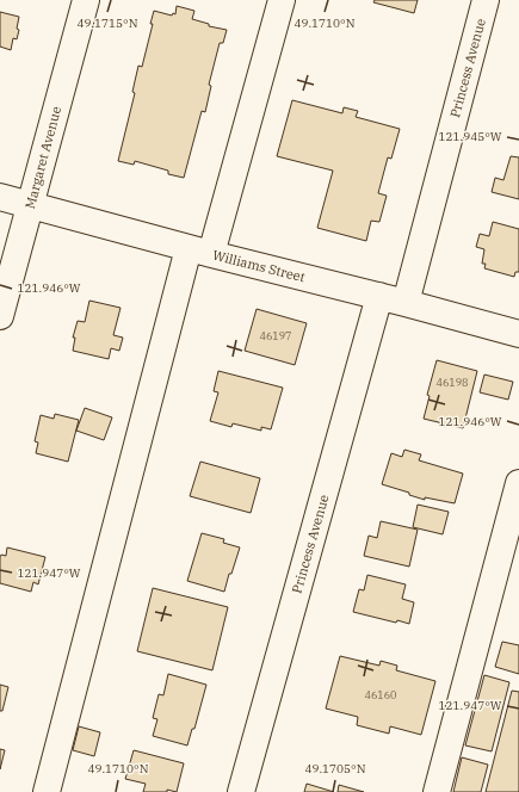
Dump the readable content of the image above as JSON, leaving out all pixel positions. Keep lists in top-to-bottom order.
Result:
{
  "streets": {
    "street": ["Princess Avenue", "Margaret Avenue", "Williams Street"]
  },
  "crossings": [
    ["Princess Avenue", "Williams Street"],
    ["Margaret Avenue", "Williams Street"]
  ],
  "house_numbers": ["46197", "46198", "46160"],
  "coordinates": [
    "49.1715°N",
    "49.1710°N",
    "121.945°W",
    "121.946°W",
    "121.947°W",
    "49.1705°N"
  ]
}
